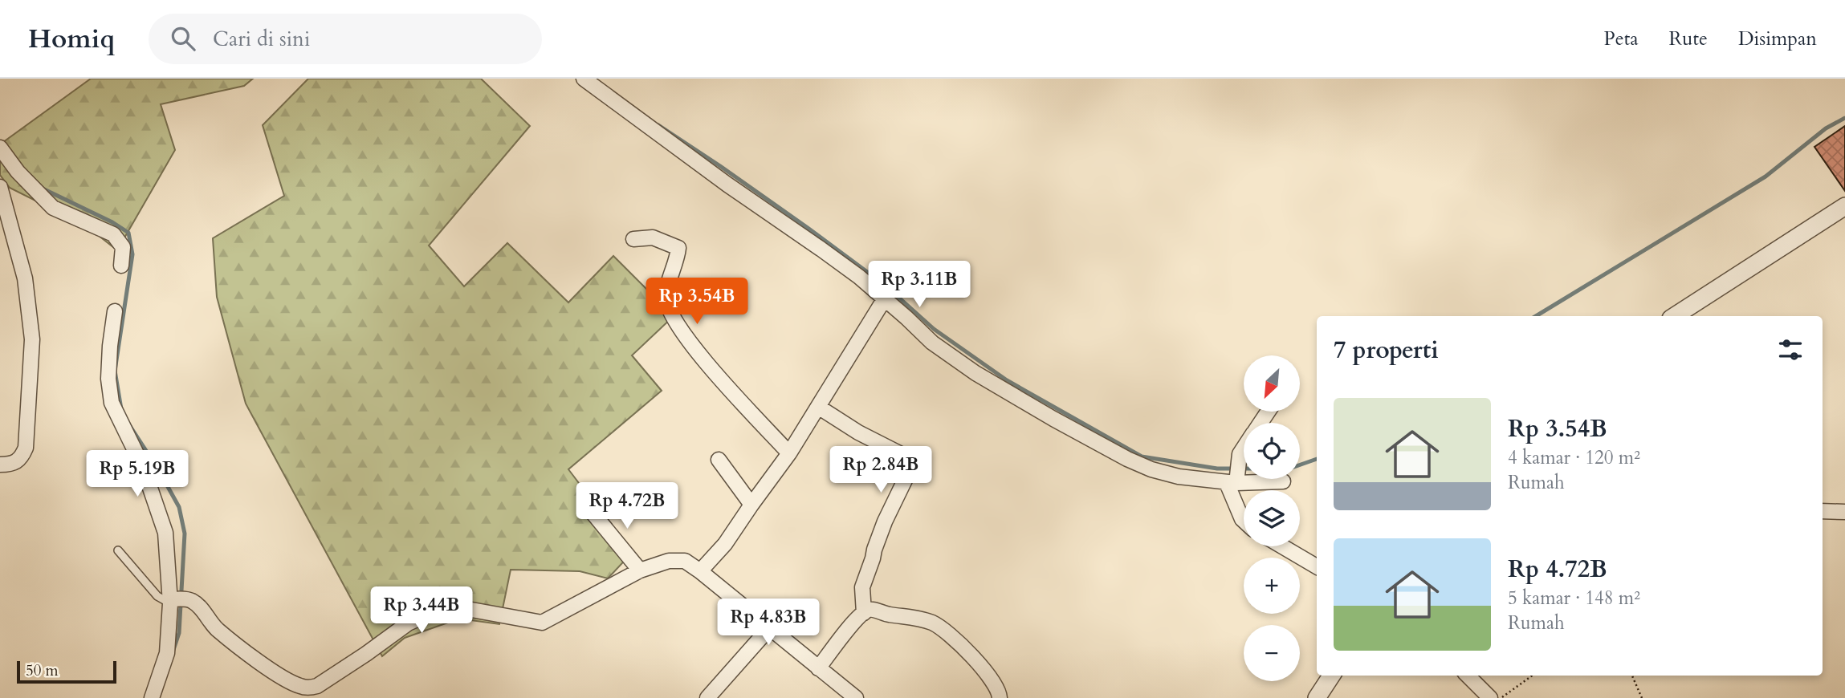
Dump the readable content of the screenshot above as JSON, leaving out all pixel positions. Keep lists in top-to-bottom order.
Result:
{
  "scale_bar": "50 m",
  "north": "bottom left",
  "page": {
    "header": "Homiq",
    "search": "Cari di sini",
    "nav": ["Peta", "Rute", "Disimpan"],
    "price": [
      "Rp 3.11B",
      "Rp 3.54B",
      "Rp 2.84B",
      "Rp 5.19B",
      "Rp 4.72B",
      "Rp 3.44B",
      "Rp 4.83B"
    ],
    "heading": "7 properti",
    "map_buttons": ["+", "−"],
    "list": [
      {
        "name": "Rp 3.54B",
        "note": "4 kamar · 120 m² · Rumah"
      },
      {
        "name": "Rp 4.72B",
        "note": "5 kamar · 148 m² · Rumah"
      }
    ],
    "scale": "50 m"
  }
}
